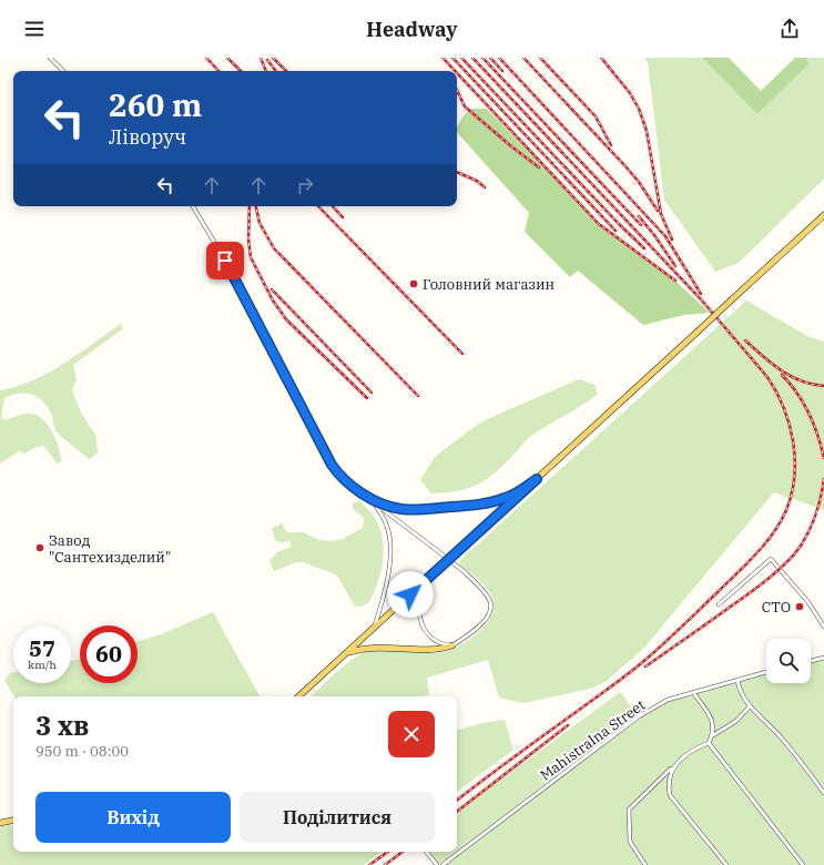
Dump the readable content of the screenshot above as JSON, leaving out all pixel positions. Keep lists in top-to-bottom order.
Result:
{
  "streets": {
    "street": ["Mahistralna Street"]
  },
  "places": ["Головний магазин", "Завод \"Сантехизделий\"", "СТО"],
  "page": {
    "header": "Headway",
    "turn": ["260 m", "Ліворуч"],
    "speed": "57 km/h",
    "limit": "60",
    "heading": ["3 хв", "950 m · 08:00"],
    "buttons": ["Вихід", "Поділитися"]
  }
}
